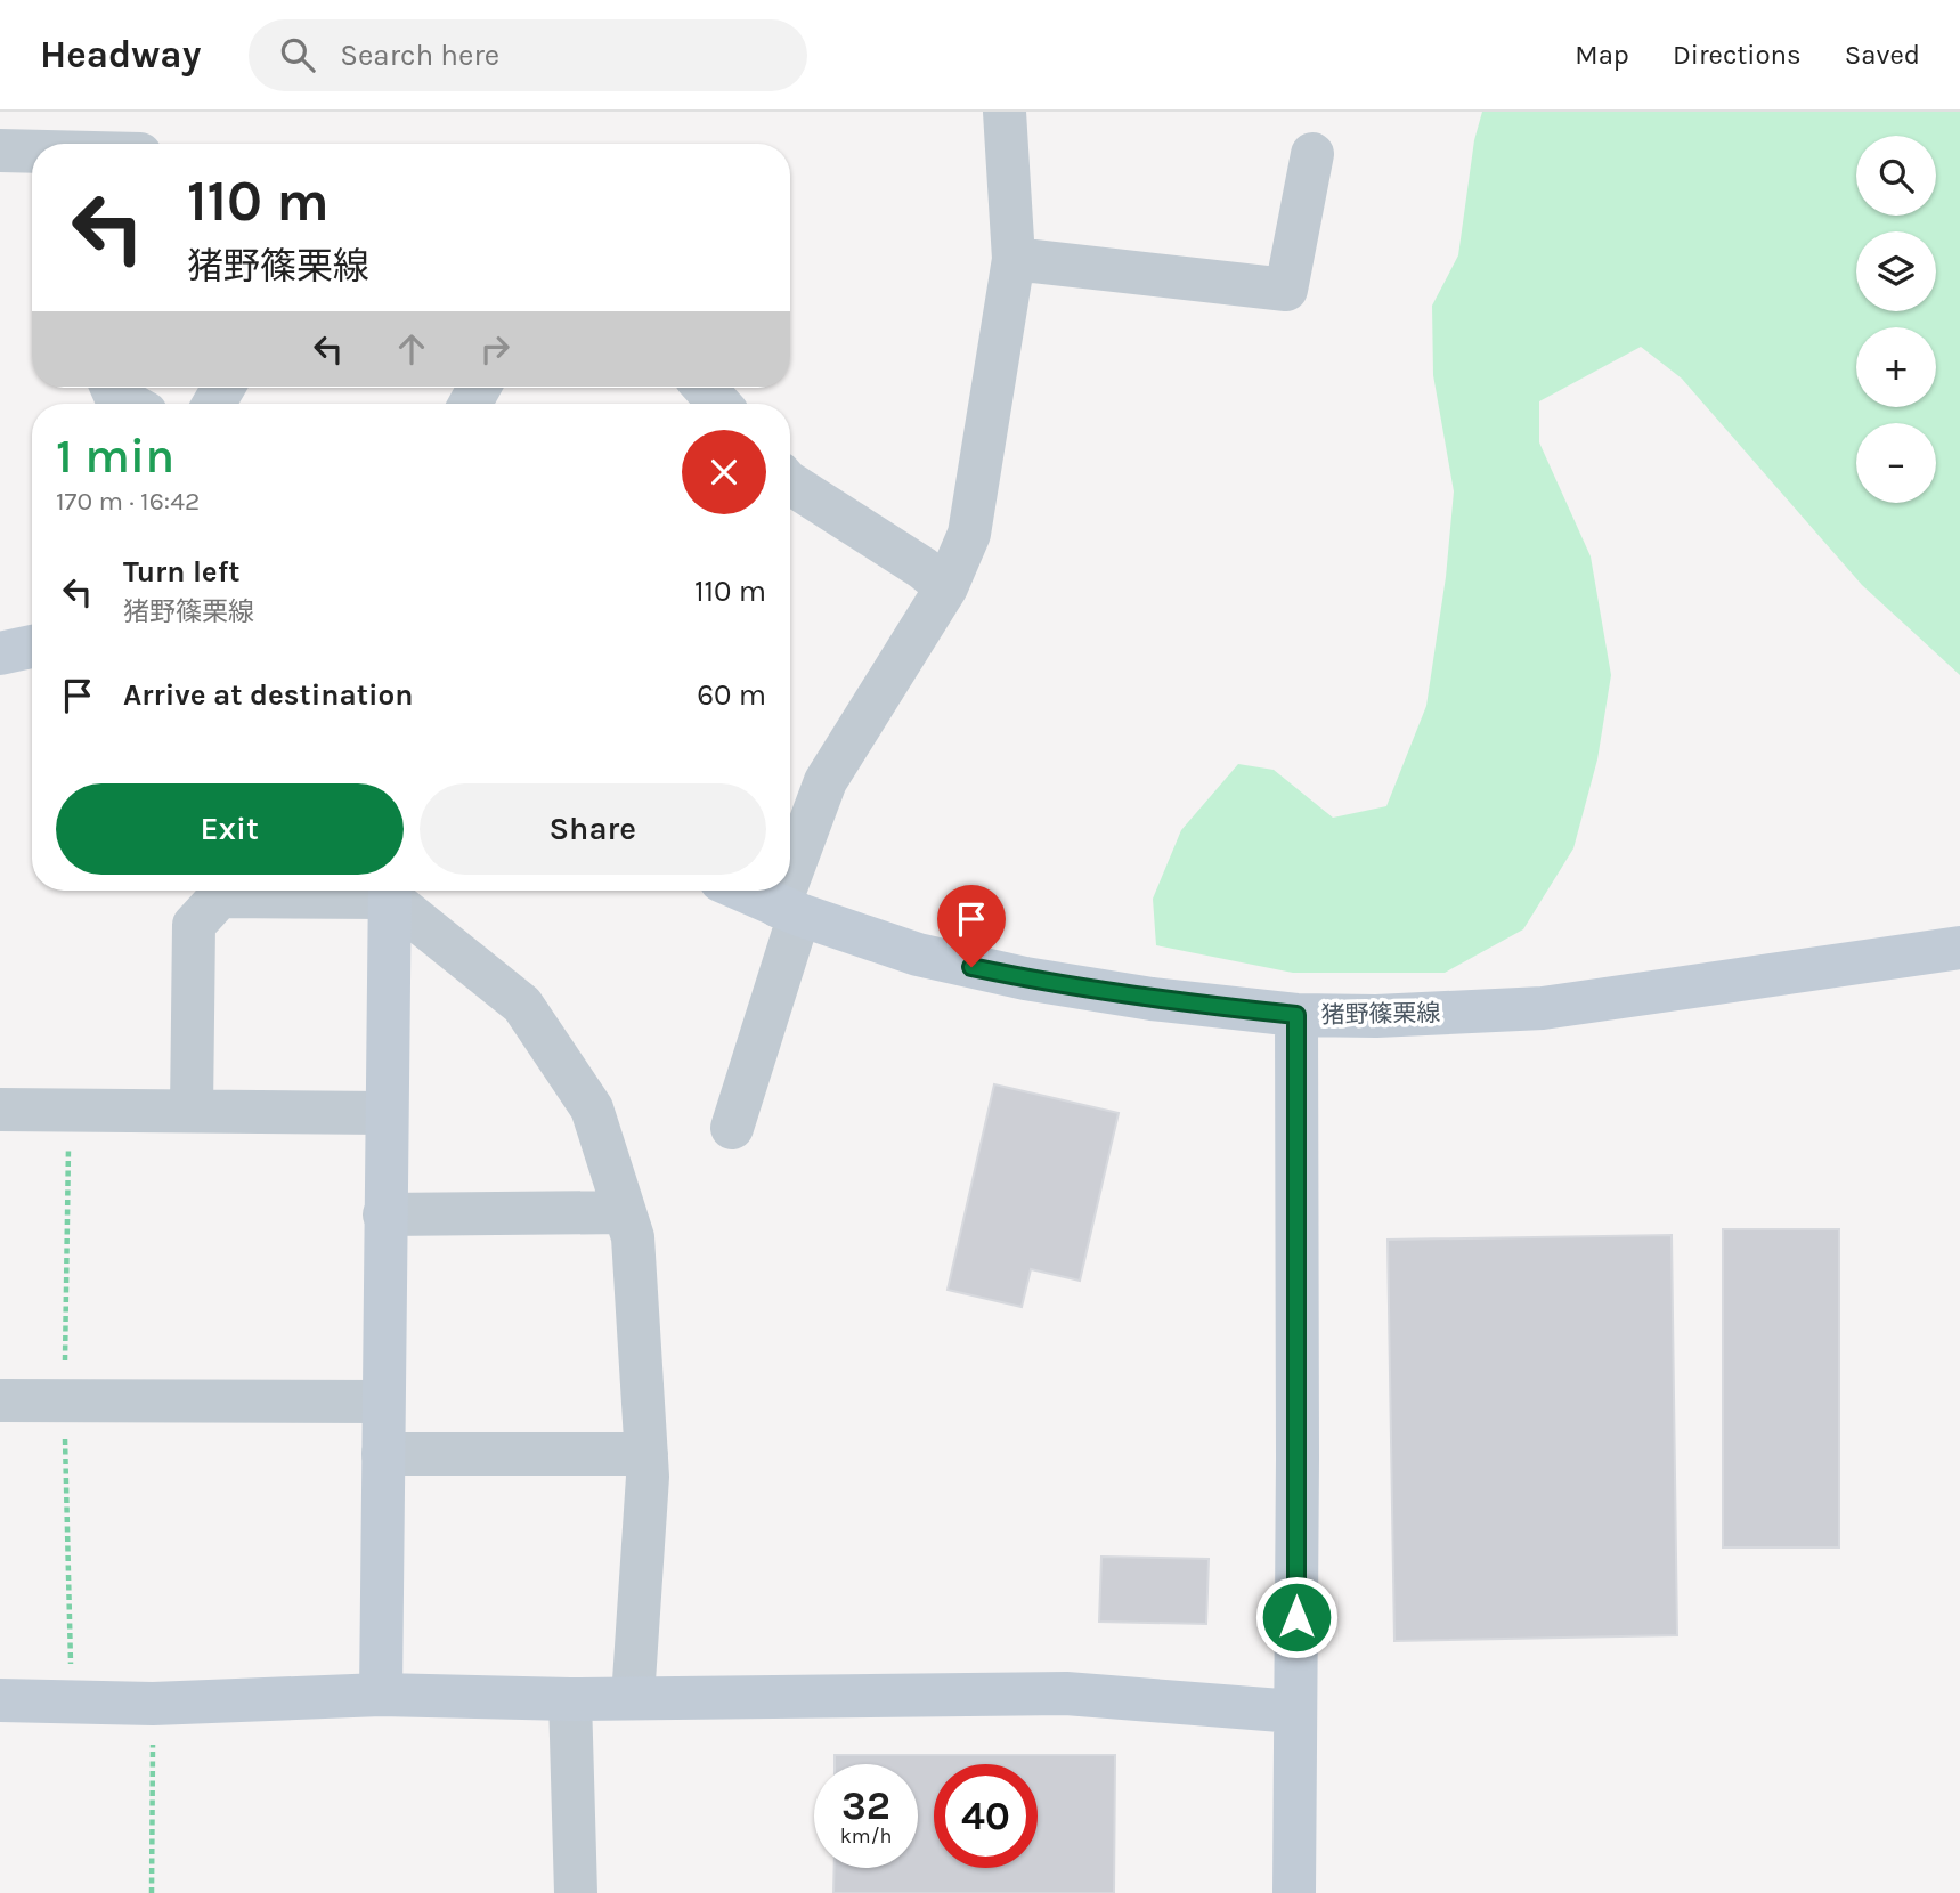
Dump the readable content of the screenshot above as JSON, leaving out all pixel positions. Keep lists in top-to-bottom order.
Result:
{
  "streets": {
    "street": ["猪野篠栗線"]
  },
  "page": {
    "header": "Headway",
    "search": "Search here",
    "nav": ["Map", "Directions", "Saved"],
    "map_buttons": ["+", "−"],
    "turn": ["110 m", "猪野篠栗線"],
    "heading": ["1 min", "170 m · 16:42"],
    "list": [
      {
        "name": "Turn left",
        "note": "猪野篠栗線",
        "value": "110 m"
      },
      {
        "name": "Arrive at destination",
        "value": "60 m"
      }
    ],
    "buttons": ["Exit", "Share"],
    "speed": "32 km/h",
    "limit": "40"
  }
}
